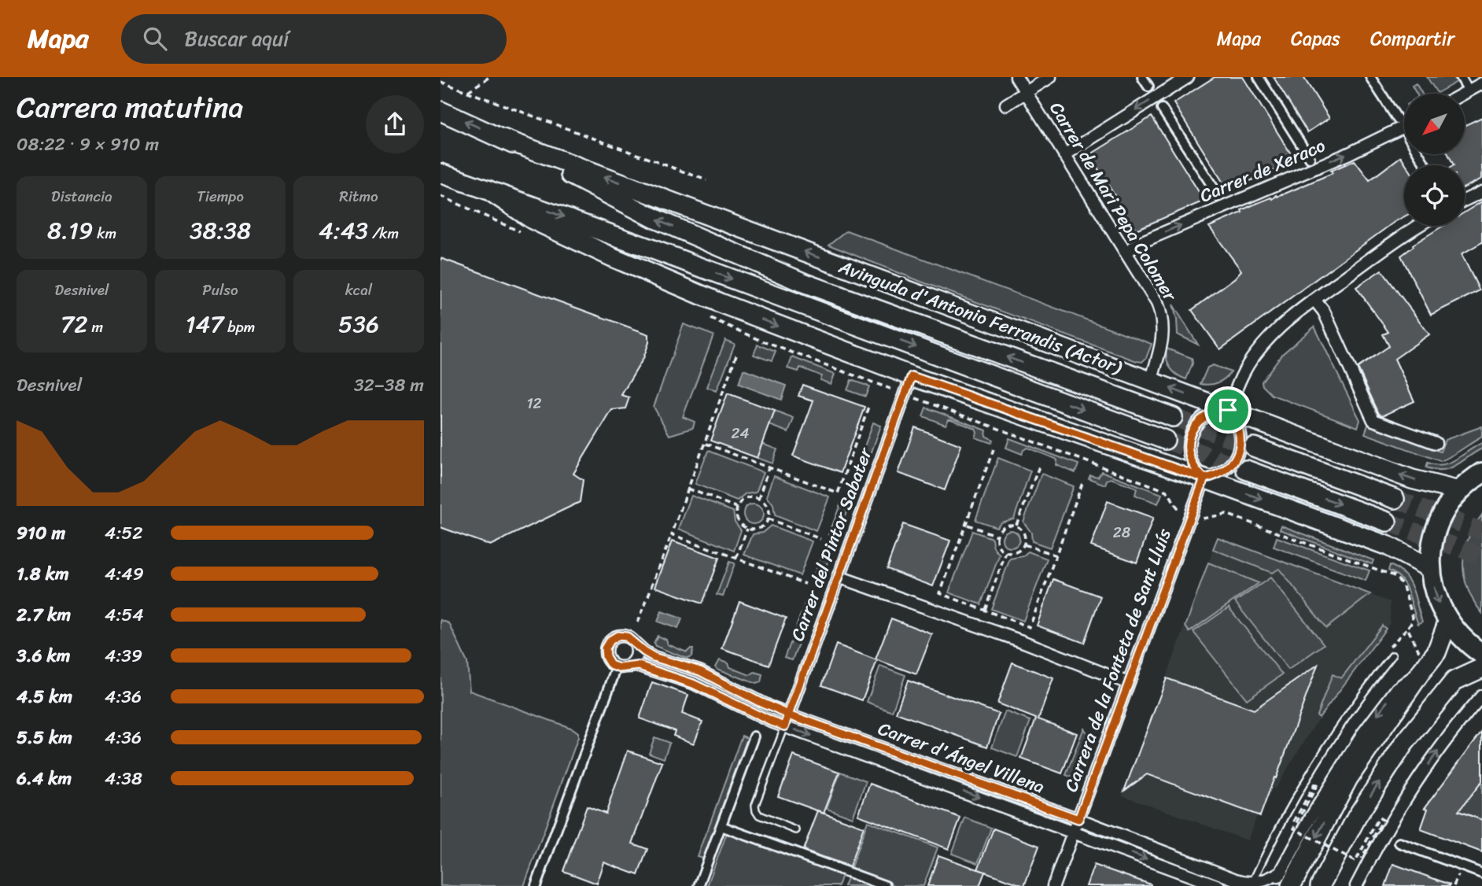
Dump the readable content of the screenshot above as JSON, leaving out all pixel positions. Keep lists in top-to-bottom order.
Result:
{
  "streets": {
    "main road": ["Avinguda d'Antonio Ferrandis (Actor)"],
    "street": [
      "Carrer de Xeraco",
      "Carrer de Mari Pepa Colomer",
      "Carrer del Pintor Sabater",
      "Carrera de la Fonteta de Sant Lluís",
      "Carrer d'Ángel Villena"
    ]
  },
  "crossings": [
    ["Carrer de Xeraco", "Carrer de Mari Pepa Colomer"],
    ["Carrer de Mari Pepa Colomer", "Avinguda d'Antonio Ferrandis (Actor)"],
    ["Avinguda d'Antonio Ferrandis (Actor)", "Carrera de la Fonteta de Sant Lluís"],
    ["Carrer del Pintor Sabater", "Carrer d'Ángel Villena"],
    ["Carrera de la Fonteta de Sant Lluís", "Carrer d'Ángel Villena"]
  ],
  "one_way": ["Carrer de Xeraco"],
  "house_numbers": ["12", "24", "28"],
  "north": "bottom left",
  "page": {
    "header": "Mapa",
    "search": "Buscar aquí",
    "nav": ["Mapa", "Capas", "Compartir"],
    "heading": ["Carrera matutina", "08:22 · 9 × 910 m"],
    "stats": [
      ["Distancia", "8.19 km"],
      ["Tiempo", "38:38"],
      ["Ritmo", "4:43 /km"],
      ["Desnivel", "72 m"],
      ["Pulso", "147 bpm"],
      ["kcal", "536"]
    ],
    "chart": ["Desnivel", "32–38 m"],
    "list": [
      {
        "name": "910 m",
        "note": "4:52"
      },
      {
        "name": "1.8 km",
        "note": "4:49"
      },
      {
        "name": "2.7 km",
        "note": "4:54"
      },
      {
        "name": "3.6 km",
        "note": "4:39"
      },
      {
        "name": "4.5 km",
        "note": "4:36"
      },
      {
        "name": "5.5 km",
        "note": "4:36"
      },
      {
        "name": "6.4 km",
        "note": "4:38"
      }
    ]
  }
}
